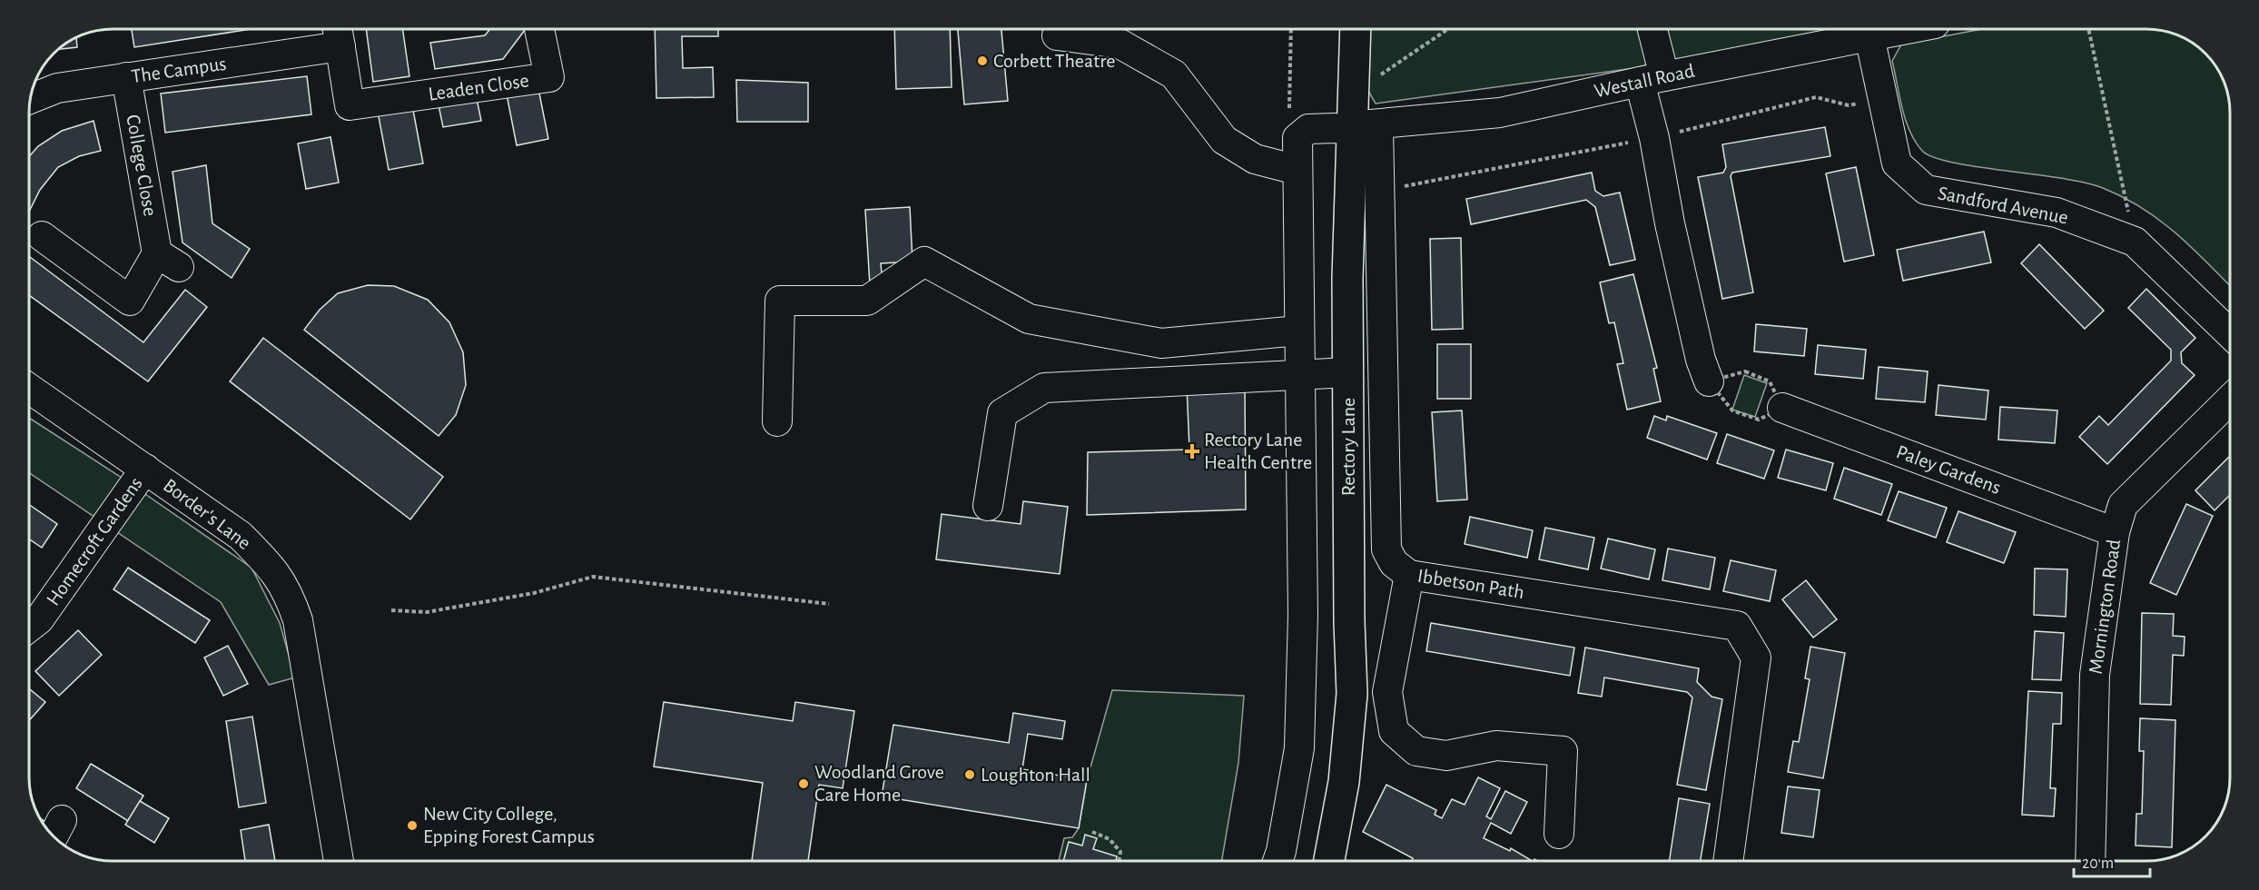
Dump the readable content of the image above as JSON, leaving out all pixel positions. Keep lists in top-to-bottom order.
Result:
{
  "streets": {
    "main road": ["Rectory Lane"],
    "street": [
      "The Campus",
      "Westall Road",
      "Leaden Close",
      "College Close",
      "Sandford Avenue",
      "Paley Gardens",
      "Border's Lane",
      "Homecroft Gardens",
      "Ibbetson Path",
      "Mornington Road"
    ]
  },
  "crossings": [
    ["The Campus", "Leaden Close"],
    ["The Campus", "College Close"],
    ["Westall Road", "Sandford Avenue"],
    ["Westall Road", "Rectory Lane"],
    ["Westall Road", "Ibbetson Path"],
    ["Rectory Lane", "Ibbetson Path"],
    ["Paley Gardens", "Mornington Road"],
    ["Border's Lane", "Homecroft Gardens"]
  ],
  "places": {
    "other": [
      "Corbett Theatre",
      "Loughton Hall",
      "Woodland Grove Care Home",
      "New City College, Epping Forest Campus"
    ],
    "health": ["Rectory Lane Health Centre"]
  },
  "scale_bar": "20 m"
}
